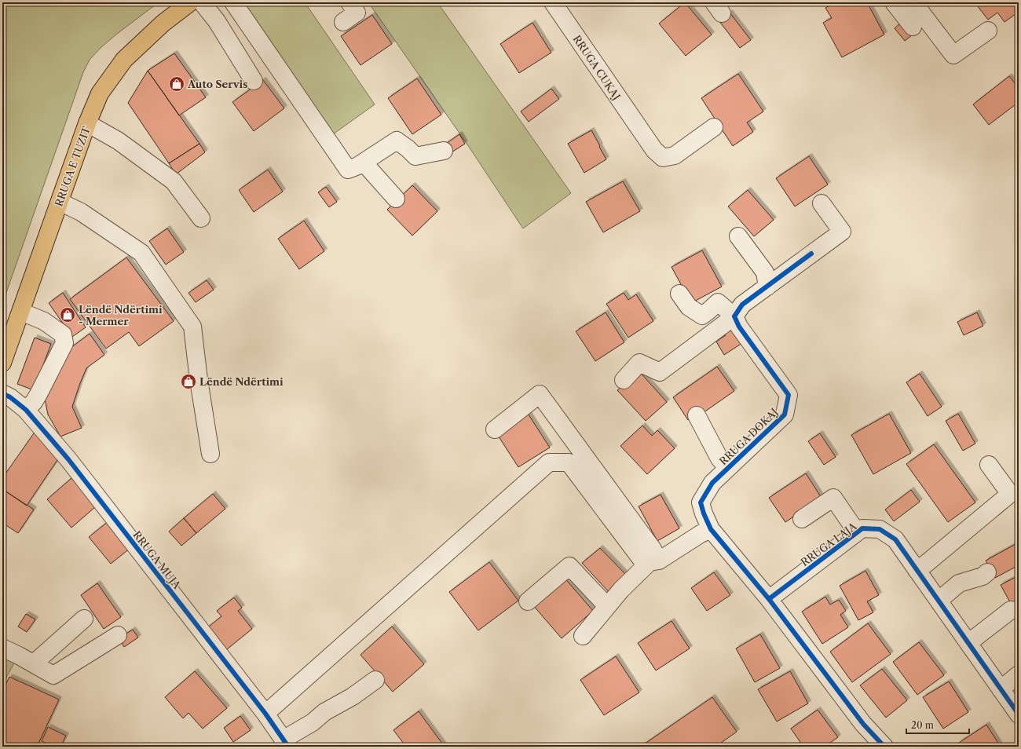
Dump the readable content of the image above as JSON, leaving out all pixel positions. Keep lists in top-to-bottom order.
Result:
{
  "streets": {
    "main road": ["RRUGA E TUZIT"],
    "street": [
      "RRUGA CUKAJ",
      "RRUGA DOKAJ",
      "RRUGA LAJA",
      "RRUGA MUJA"
    ]
  },
  "crossings": [
    ["RRUGA DOKAJ", "RRUGA LAJA"]
  ],
  "places": {
    "shop": ["Auto Servis", "Lëndë Ndërtimi - Mermer", "Lëndë Ndërtimi"]
  },
  "scale_bar": "20 m"
}
